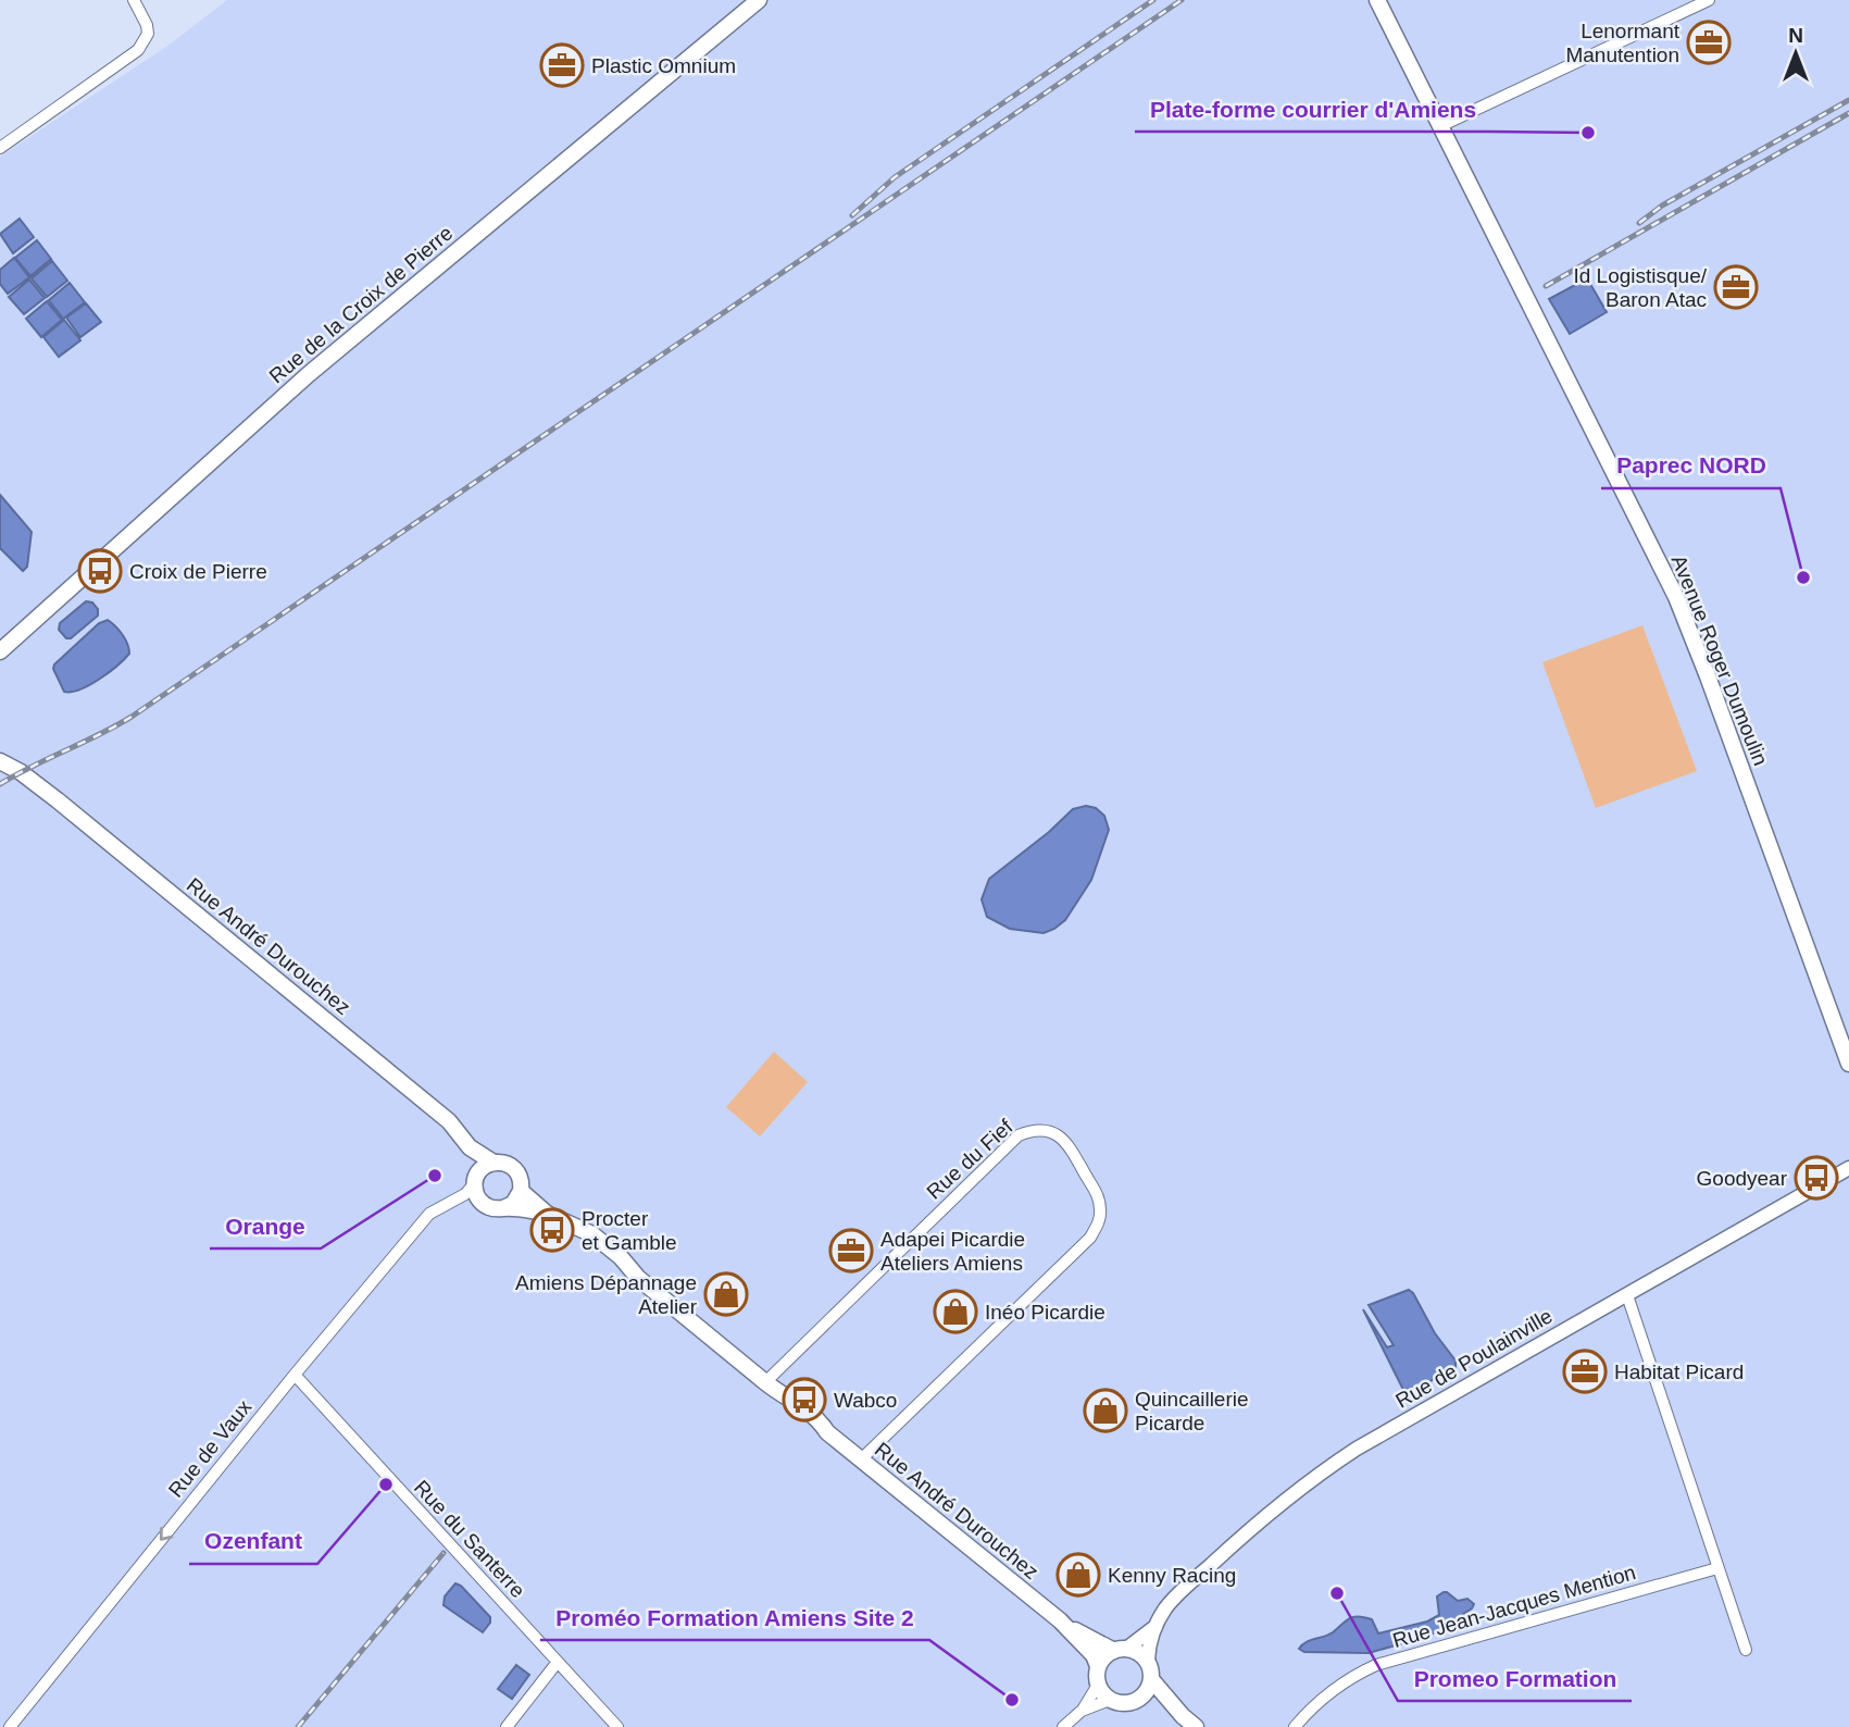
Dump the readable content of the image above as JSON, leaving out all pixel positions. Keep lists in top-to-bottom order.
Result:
{
  "streets": {
    "main road": ["Rue de la Croix de Pierre", "Avenue Roger Dumoulin", "Rue André Durouchez"],
    "street": [
      "Rue du Fief",
      "Rue de Poulainville",
      "Rue de Vaux",
      "Rue du Santerre",
      "Rue Jean-Jacques Mention"
    ]
  },
  "crossings": [
    ["Rue André Durouchez", "Rue du Fief"],
    ["Rue André Durouchez", "Rue de Poulainville"],
    ["Rue André Durouchez", "Rue de Vaux"],
    ["Rue de Vaux", "Rue du Santerre"]
  ],
  "one_way": ["Rue de Vaux"],
  "places": {
    "office": [
      "Lenormant Manutention",
      "Plastic Omnium",
      "Id Logistisque/ Baron Atac",
      "Adapei Picardie Ateliers Amiens",
      "Habitat Picard"
    ],
    "other": [
      "Plate-forme courrier d'Amiens",
      "Paprec NORD",
      "Orange",
      "Ozenfant",
      "Promeo Formation",
      "Proméo Formation Amiens Site 2"
    ],
    "bus stop": [
      "Croix de Pierre",
      "Goodyear",
      "Procter et Gamble",
      "Wabco"
    ],
    "shop": [
      "Amiens Dépannage Atelier",
      "Inéo Picardie",
      "Quincaillerie Picarde",
      "Kenny Racing"
    ]
  },
  "north": "top"
}
